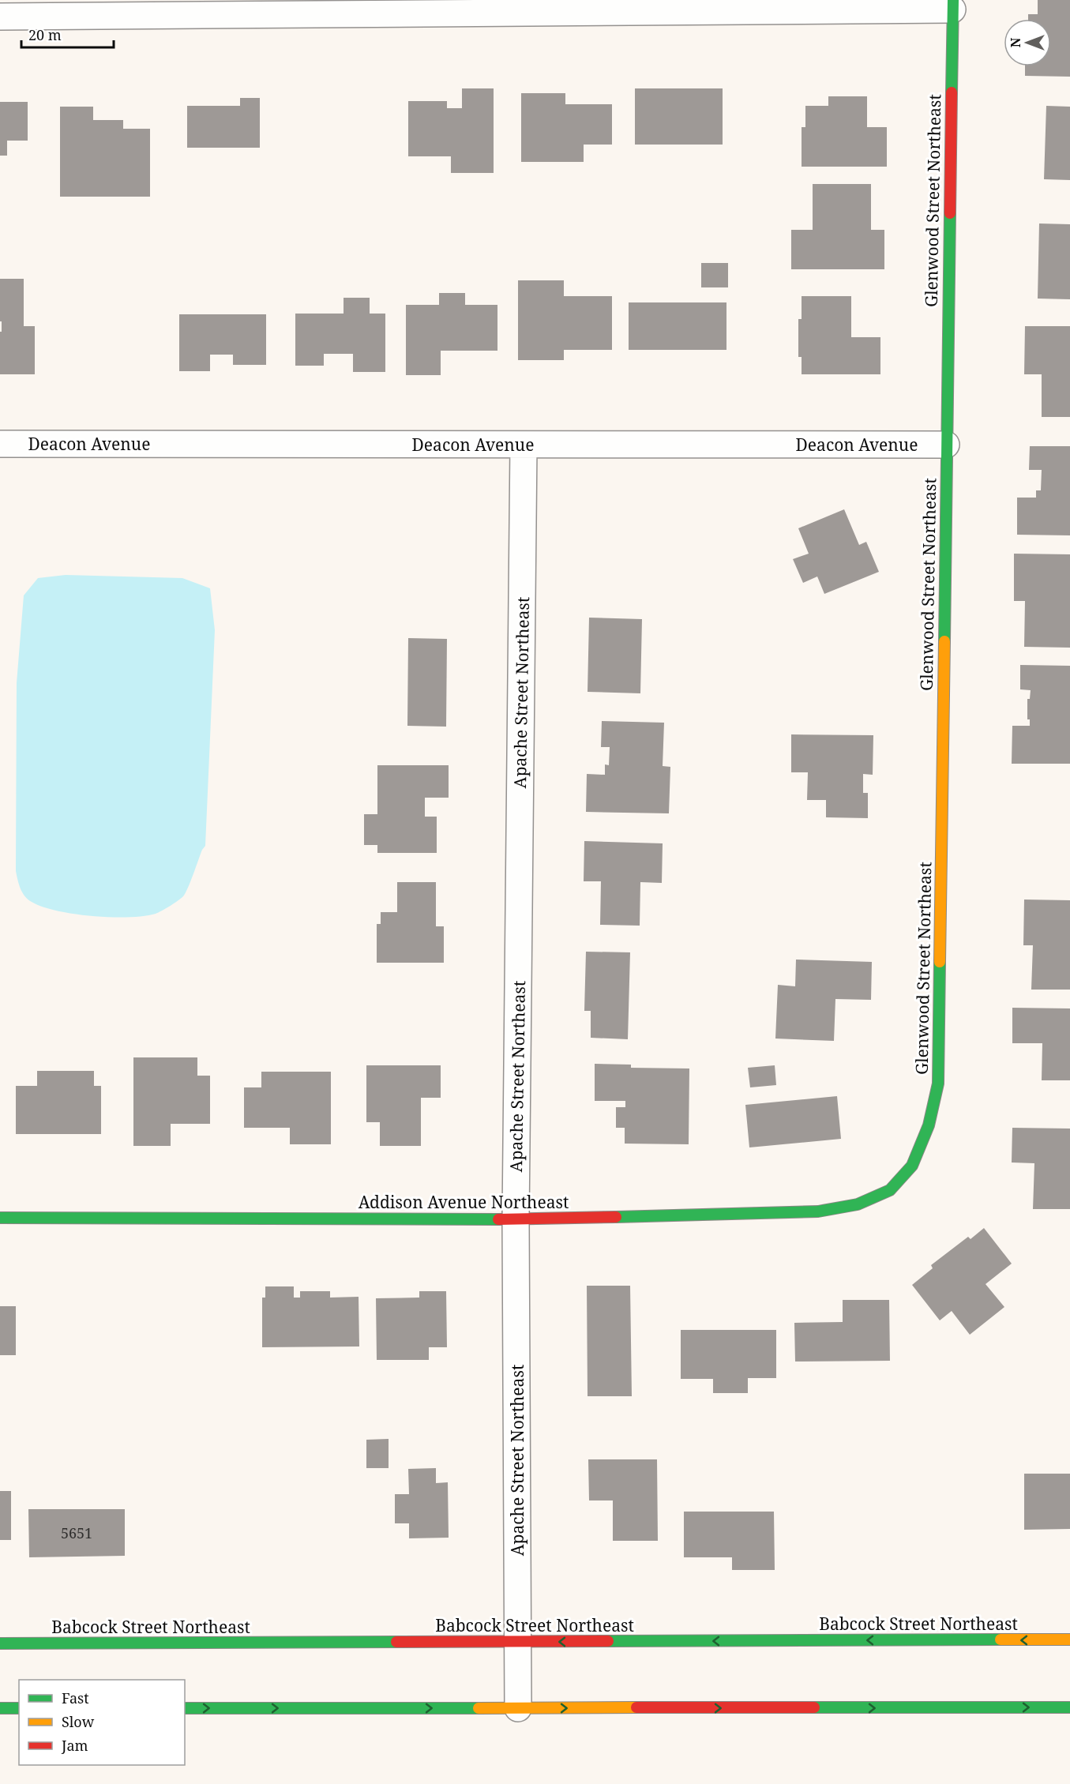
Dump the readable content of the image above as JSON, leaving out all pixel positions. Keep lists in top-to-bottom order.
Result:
{
  "streets": {
    "street": [
      "Glenwood Street Northeast",
      "Deacon Avenue",
      "Apache Street Northeast",
      "Addison Avenue Northeast",
      "Babcock Street Northeast"
    ]
  },
  "crossings": [
    ["Glenwood Street Northeast", "Deacon Avenue"],
    ["Glenwood Street Northeast", "Addison Avenue Northeast"],
    ["Deacon Avenue", "Apache Street Northeast"],
    ["Apache Street Northeast", "Addison Avenue Northeast"],
    ["Apache Street Northeast", "Babcock Street Northeast"]
  ],
  "house_numbers": ["5651"],
  "legend": ["Fast", "Slow", "Jam"],
  "scale_bar": "20 m",
  "north": "left"
}
